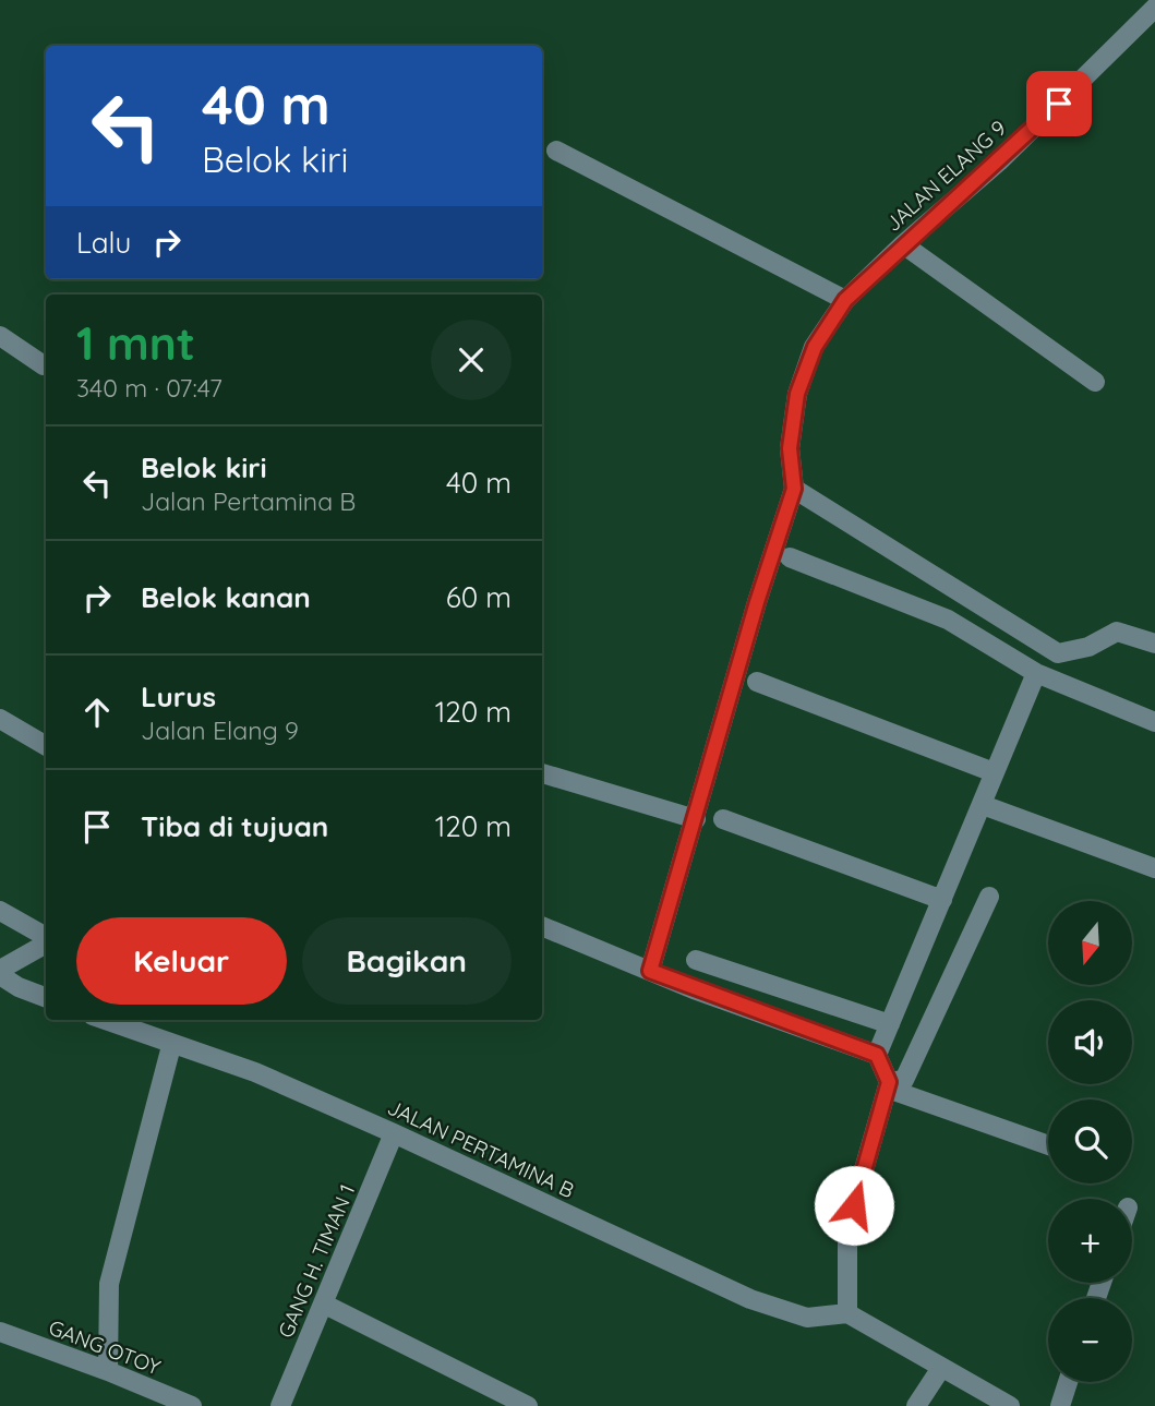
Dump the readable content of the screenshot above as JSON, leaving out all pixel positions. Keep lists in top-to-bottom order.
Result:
{
  "streets": {
    "street": [
      "JALAN ELANG 9",
      "JALAN PERTAMINA B",
      "GANG H. TIMAN 1",
      "GANG OTOY"
    ]
  },
  "crossings": [
    ["JALAN PERTAMINA B", "GANG H. TIMAN 1"]
  ],
  "north": "bottom",
  "page": {
    "turn": ["40 m", "Belok kiri"],
    "then": "Lalu",
    "heading": ["1 mnt", "340 m · 07:47"],
    "list": [
      {
        "name": "Belok kiri",
        "note": "Jalan Pertamina B",
        "value": "40 m"
      },
      {
        "name": "Belok kanan",
        "value": "60 m"
      },
      {
        "name": "Lurus",
        "note": "Jalan Elang 9",
        "value": "120 m"
      },
      {
        "name": "Tiba di tujuan",
        "value": "120 m"
      }
    ],
    "map_buttons": ["+", "−"],
    "buttons": ["Keluar", "Bagikan"]
  }
}
